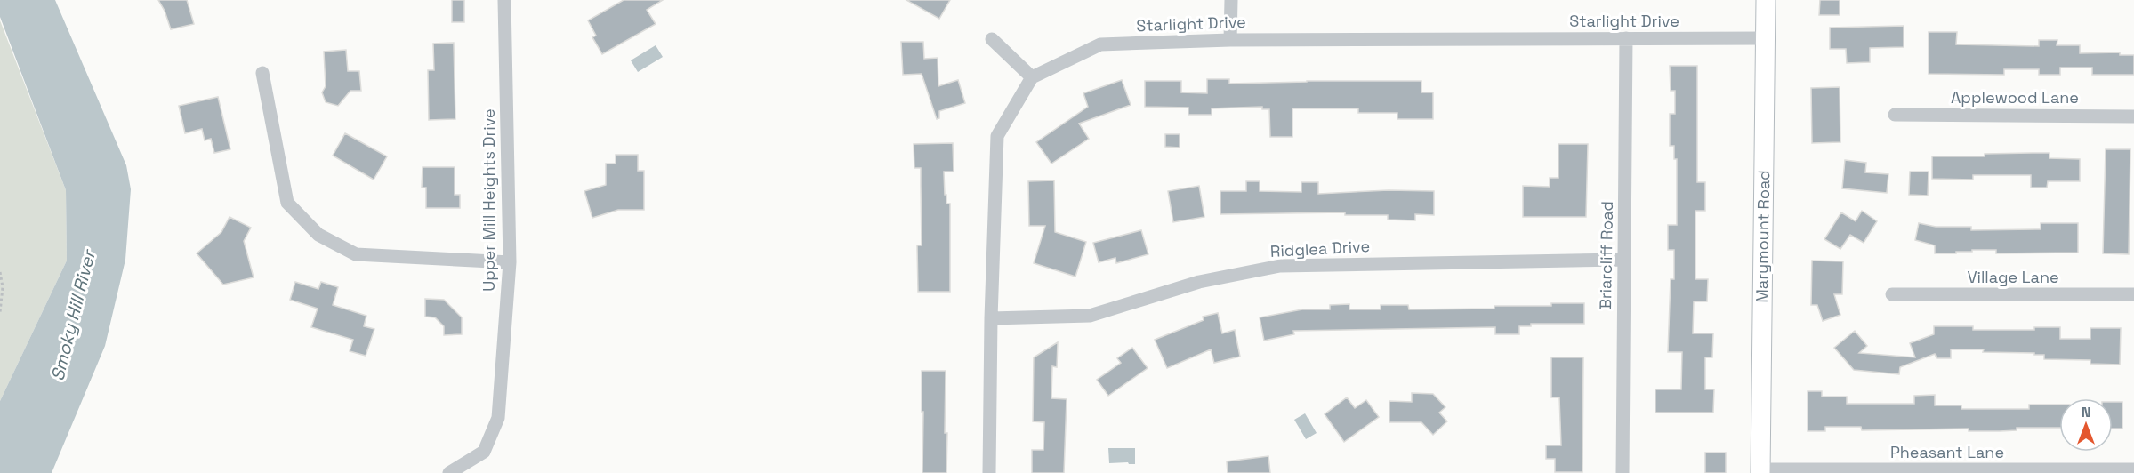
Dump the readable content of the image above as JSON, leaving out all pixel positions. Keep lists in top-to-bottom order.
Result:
{
  "streets": {
    "street": [
      "Starlight Drive",
      "Applewood Lane",
      "Upper Mill Heights Drive",
      "Marymount Road",
      "Ridglea Drive",
      "Briarcliff Road",
      "Village Lane",
      "Pheasant Lane"
    ]
  },
  "crossings": [
    ["Starlight Drive", "Marymount Road"],
    ["Starlight Drive", "Briarcliff Road"],
    ["Marymount Road", "Pheasant Lane"],
    ["Ridglea Drive", "Briarcliff Road"]
  ],
  "water": ["Smoky Hill River"],
  "north": "top"
}
